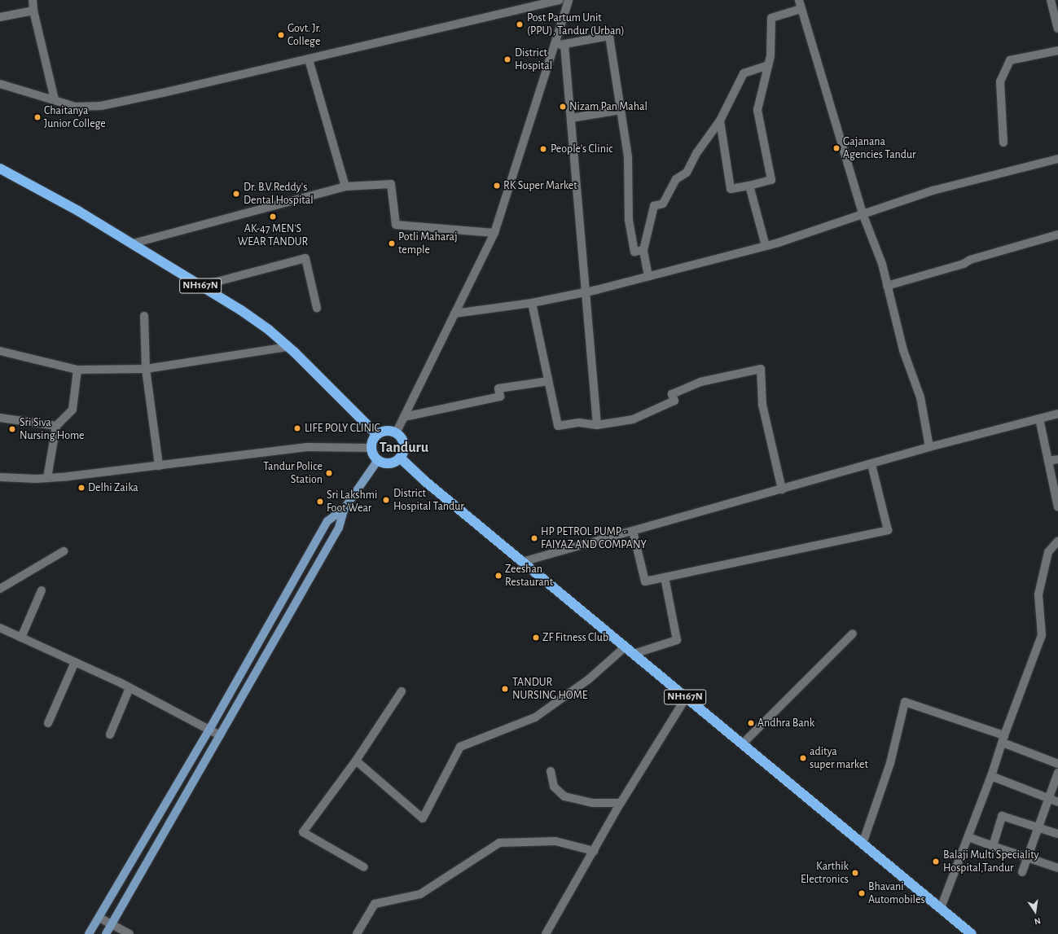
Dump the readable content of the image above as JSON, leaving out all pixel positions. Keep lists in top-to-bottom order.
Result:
{
  "streets": {
    "highway": ["NH167N"]
  },
  "districts": ["Tanduru"],
  "places": [
    "Post Partum Unit (PPU), Tandur (Urban)",
    "Govt. Jr. College",
    "District Hospital",
    "Nizam Pan Mahal",
    "Chaitanya Junior College",
    "Gajanana Agencies Tandur",
    "People's Clinic",
    "RK Super Market",
    "Dr. B.V.Reddy's Dental Hospital",
    "AK-47 MEN'S WEAR TANDUR",
    "Potli Maharaj temple",
    "LIFE POLY CLINIC",
    "Sri Siva Nursing Home",
    "Tandur Police Station",
    "Delhi Zaika",
    "District Hospital Tandur",
    "Sri Lakshmi Foot Wear",
    "HP PETROL PUMP - FAIYAZ AND COMPANY",
    "Zeeshan Restaurant",
    "ZF Fitness Club",
    "TANDUR NURSING HOME",
    "Andhra Bank",
    "aditya super market",
    "Balaji Multi Speciality Hospital,Tandur",
    "Karthik Electronics",
    "Bhavani Automobiles"
  ],
  "north": "bottom"
}
